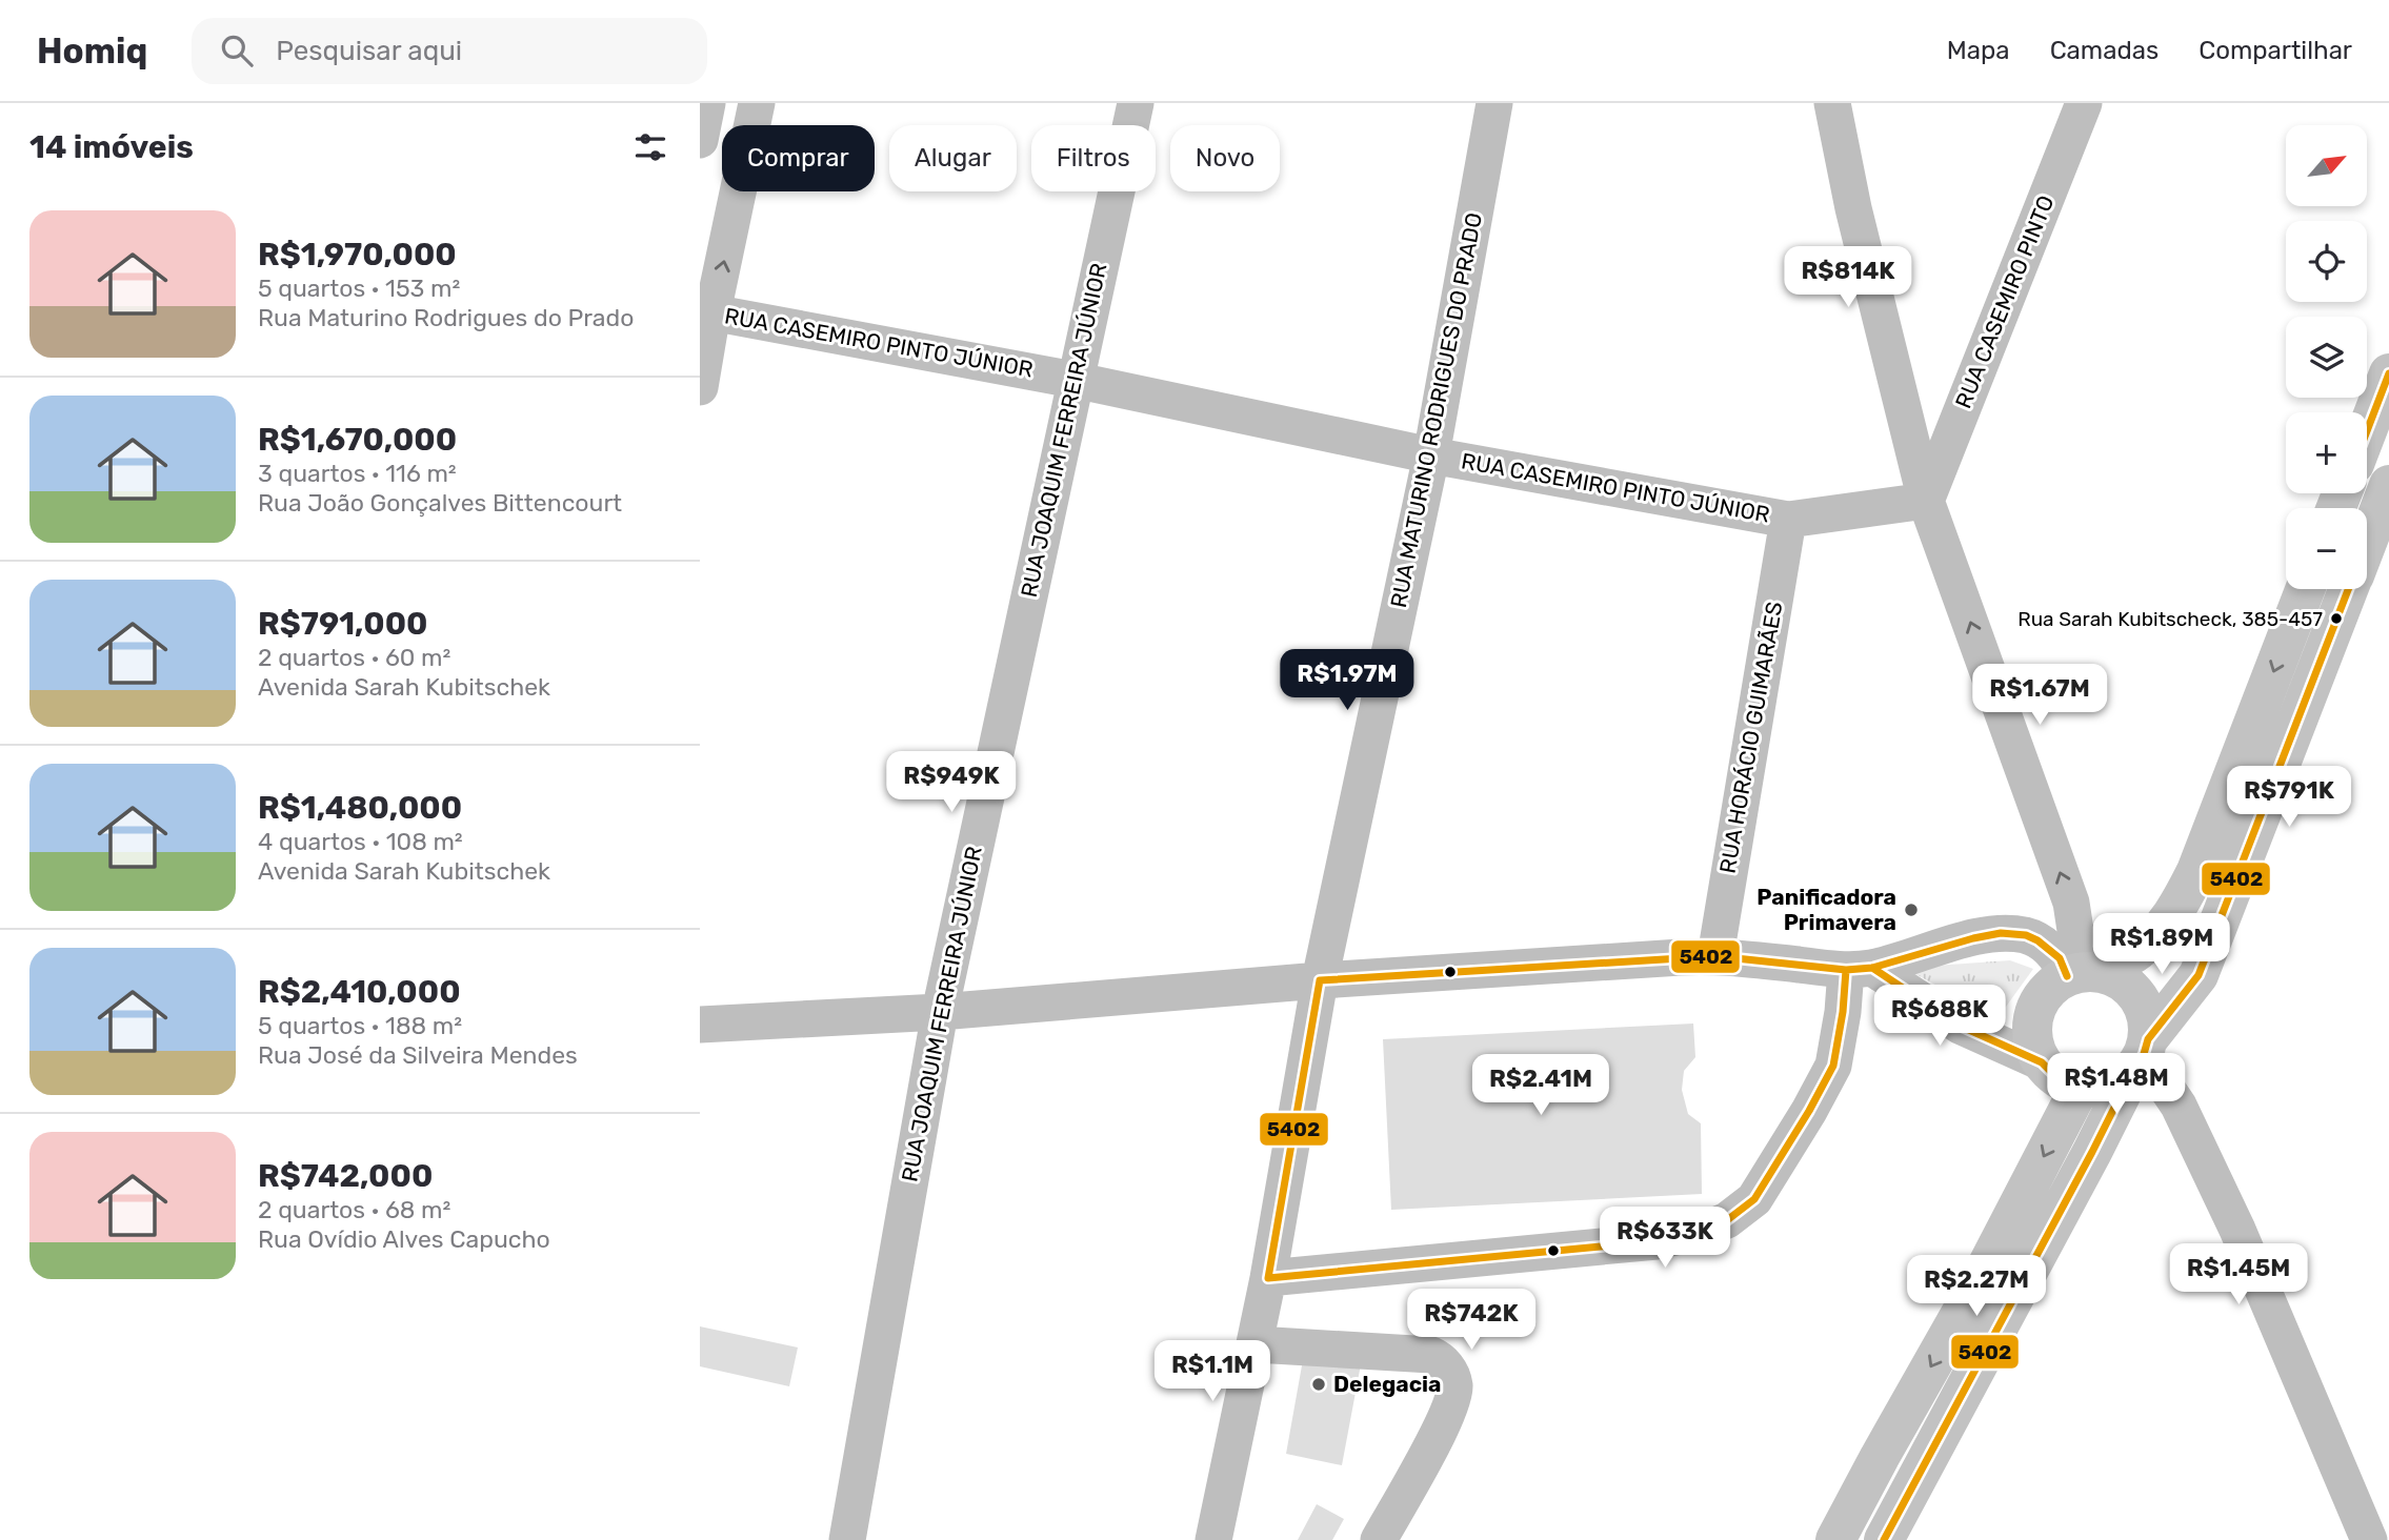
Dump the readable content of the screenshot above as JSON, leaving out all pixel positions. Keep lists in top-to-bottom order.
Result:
{
  "streets": {
    "street": [
      "RUA CASEMIRO PINTO",
      "RUA CASEMIRO PINTO JÚNIOR",
      "RUA MATURINO RODRIGUES DO PRADO",
      "RUA JOAQUIM FERREIRA JÚNIOR",
      "RUA HORÁCIO GUIMARÃES"
    ]
  },
  "crossings": [
    ["RUA CASEMIRO PINTO", "RUA CASEMIRO PINTO JÚNIOR"],
    ["RUA CASEMIRO PINTO JÚNIOR", "RUA MATURINO RODRIGUES DO PRADO"],
    ["RUA CASEMIRO PINTO JÚNIOR", "RUA JOAQUIM FERREIRA JÚNIOR"],
    ["RUA CASEMIRO PINTO JÚNIOR", "RUA HORÁCIO GUIMARÃES"]
  ],
  "places": ["Rua Sarah Kubitscheck, 385-457", "Panificadora Primavera", "Delegacia"],
  "lines": ["transit line 5402"],
  "north": "top right",
  "page": {
    "header": "Homiq",
    "search": "Pesquisar aqui",
    "nav": ["Mapa", "Camadas", "Compartilhar"],
    "heading": "14 imóveis",
    "map_buttons": ["+", "−"],
    "chip": [
      "Comprar",
      "Alugar",
      "Filtros",
      "Novo"
    ],
    "list": [
      {
        "name": "R$1,970,000",
        "note": "5 quartos · 153 m² · Rua Maturino Rodrigues do Prado"
      },
      {
        "name": "R$1,670,000",
        "note": "3 quartos · 116 m² · Rua João Gonçalves Bittencourt"
      },
      {
        "name": "R$791,000",
        "note": "2 quartos · 60 m² · Avenida Sarah Kubitschek"
      },
      {
        "name": "R$1,480,000",
        "note": "4 quartos · 108 m² · Avenida Sarah Kubitschek"
      },
      {
        "name": "R$2,410,000",
        "note": "5 quartos · 188 m² · Rua José da Silveira Mendes"
      },
      {
        "name": "R$742,000",
        "note": "2 quartos · 68 m² · Rua Ovídio Alves Capucho"
      }
    ],
    "price": [
      "R$814K",
      "R$1.97M",
      "R$1.67M",
      "R$949K",
      "R$791K",
      "R$1.89M",
      "R$688K",
      "R$1.48M",
      "R$2.41M",
      "R$633K",
      "R$1.45M",
      "R$2.27M",
      "R$742K",
      "R$1.1M"
    ]
  }
}
